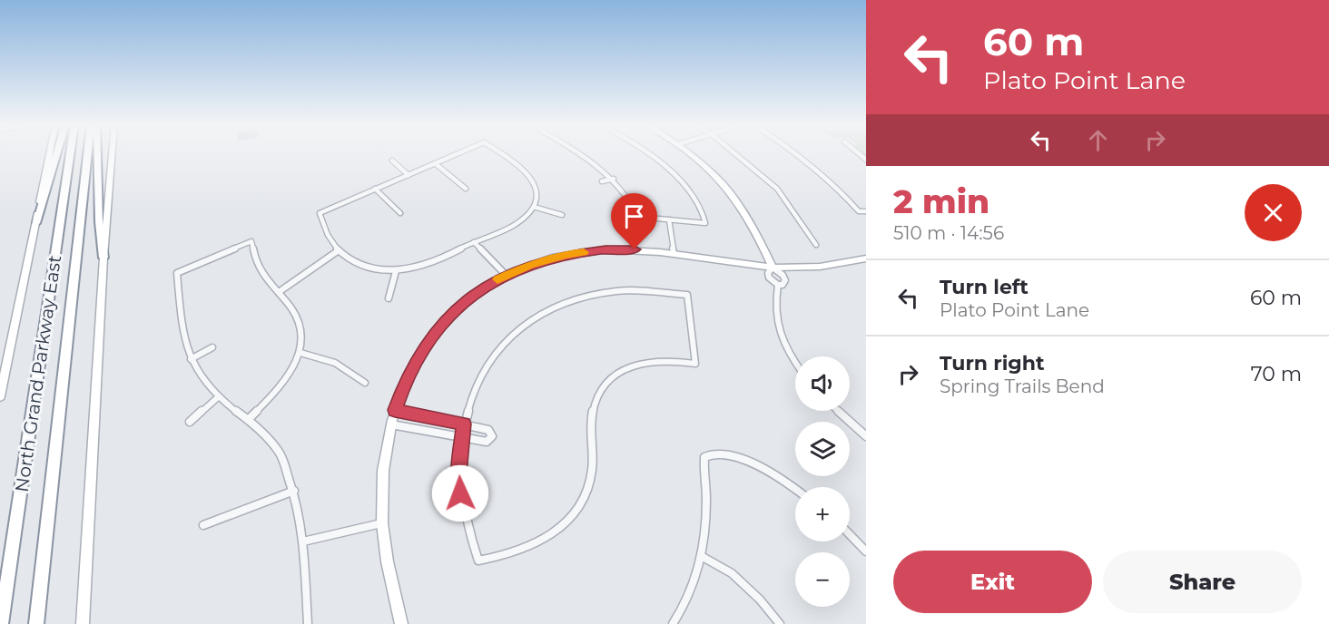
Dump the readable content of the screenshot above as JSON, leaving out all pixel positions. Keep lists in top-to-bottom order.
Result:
{
  "streets": {
    "highway": ["North Grand Parkway East"]
  },
  "page": {
    "turn": ["60 m", "Plato Point Lane"],
    "heading": ["2 min", "510 m · 14:56"],
    "list": [
      {
        "name": "Turn left",
        "note": "Plato Point Lane",
        "value": "60 m"
      },
      {
        "name": "Turn right",
        "note": "Spring Trails Bend",
        "value": "70 m"
      }
    ],
    "map_buttons": ["+", "−"],
    "buttons": ["Exit", "Share"]
  }
}
